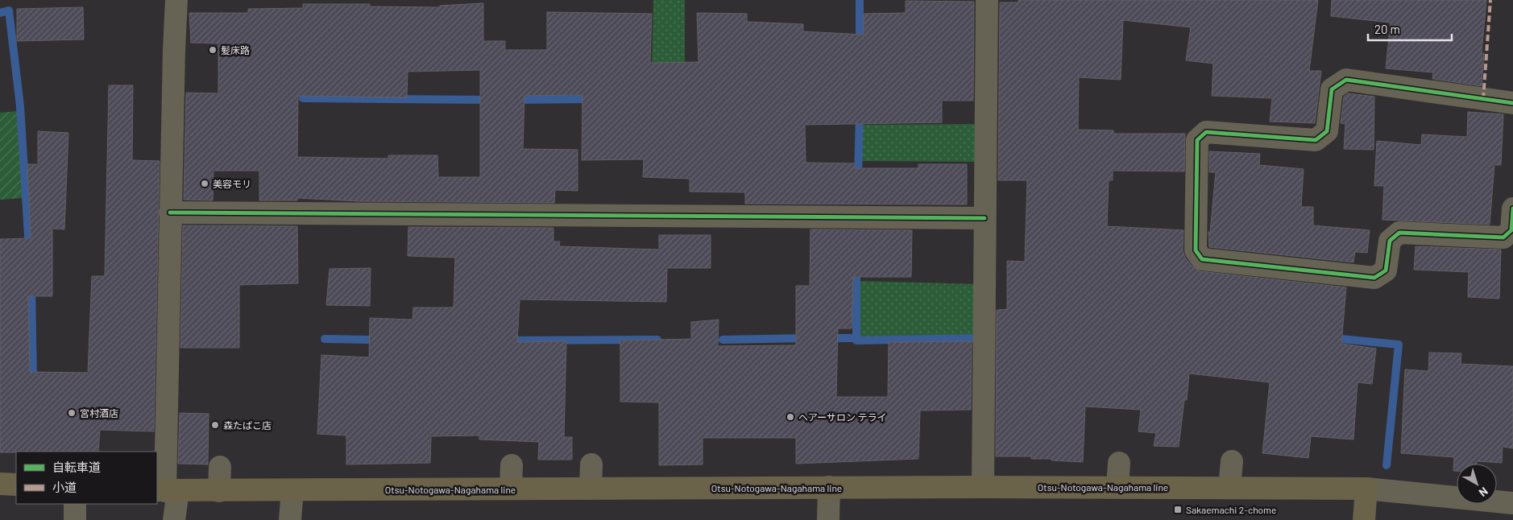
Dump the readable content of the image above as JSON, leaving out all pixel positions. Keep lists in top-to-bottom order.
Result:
{
  "streets": {
    "main road": ["Otsu-Notogawa-Nagahama line"]
  },
  "places": {
    "other": [
      "髪床路",
      "美容モリ",
      "宮村酒店",
      "ヘアーサロン テライ",
      "森たばこ店"
    ],
    "transit": ["Sakaemachi 2-chome"]
  },
  "legend": ["自転車道", "小道"],
  "scale_bar": "20 m",
  "north": "bottom right"
}
